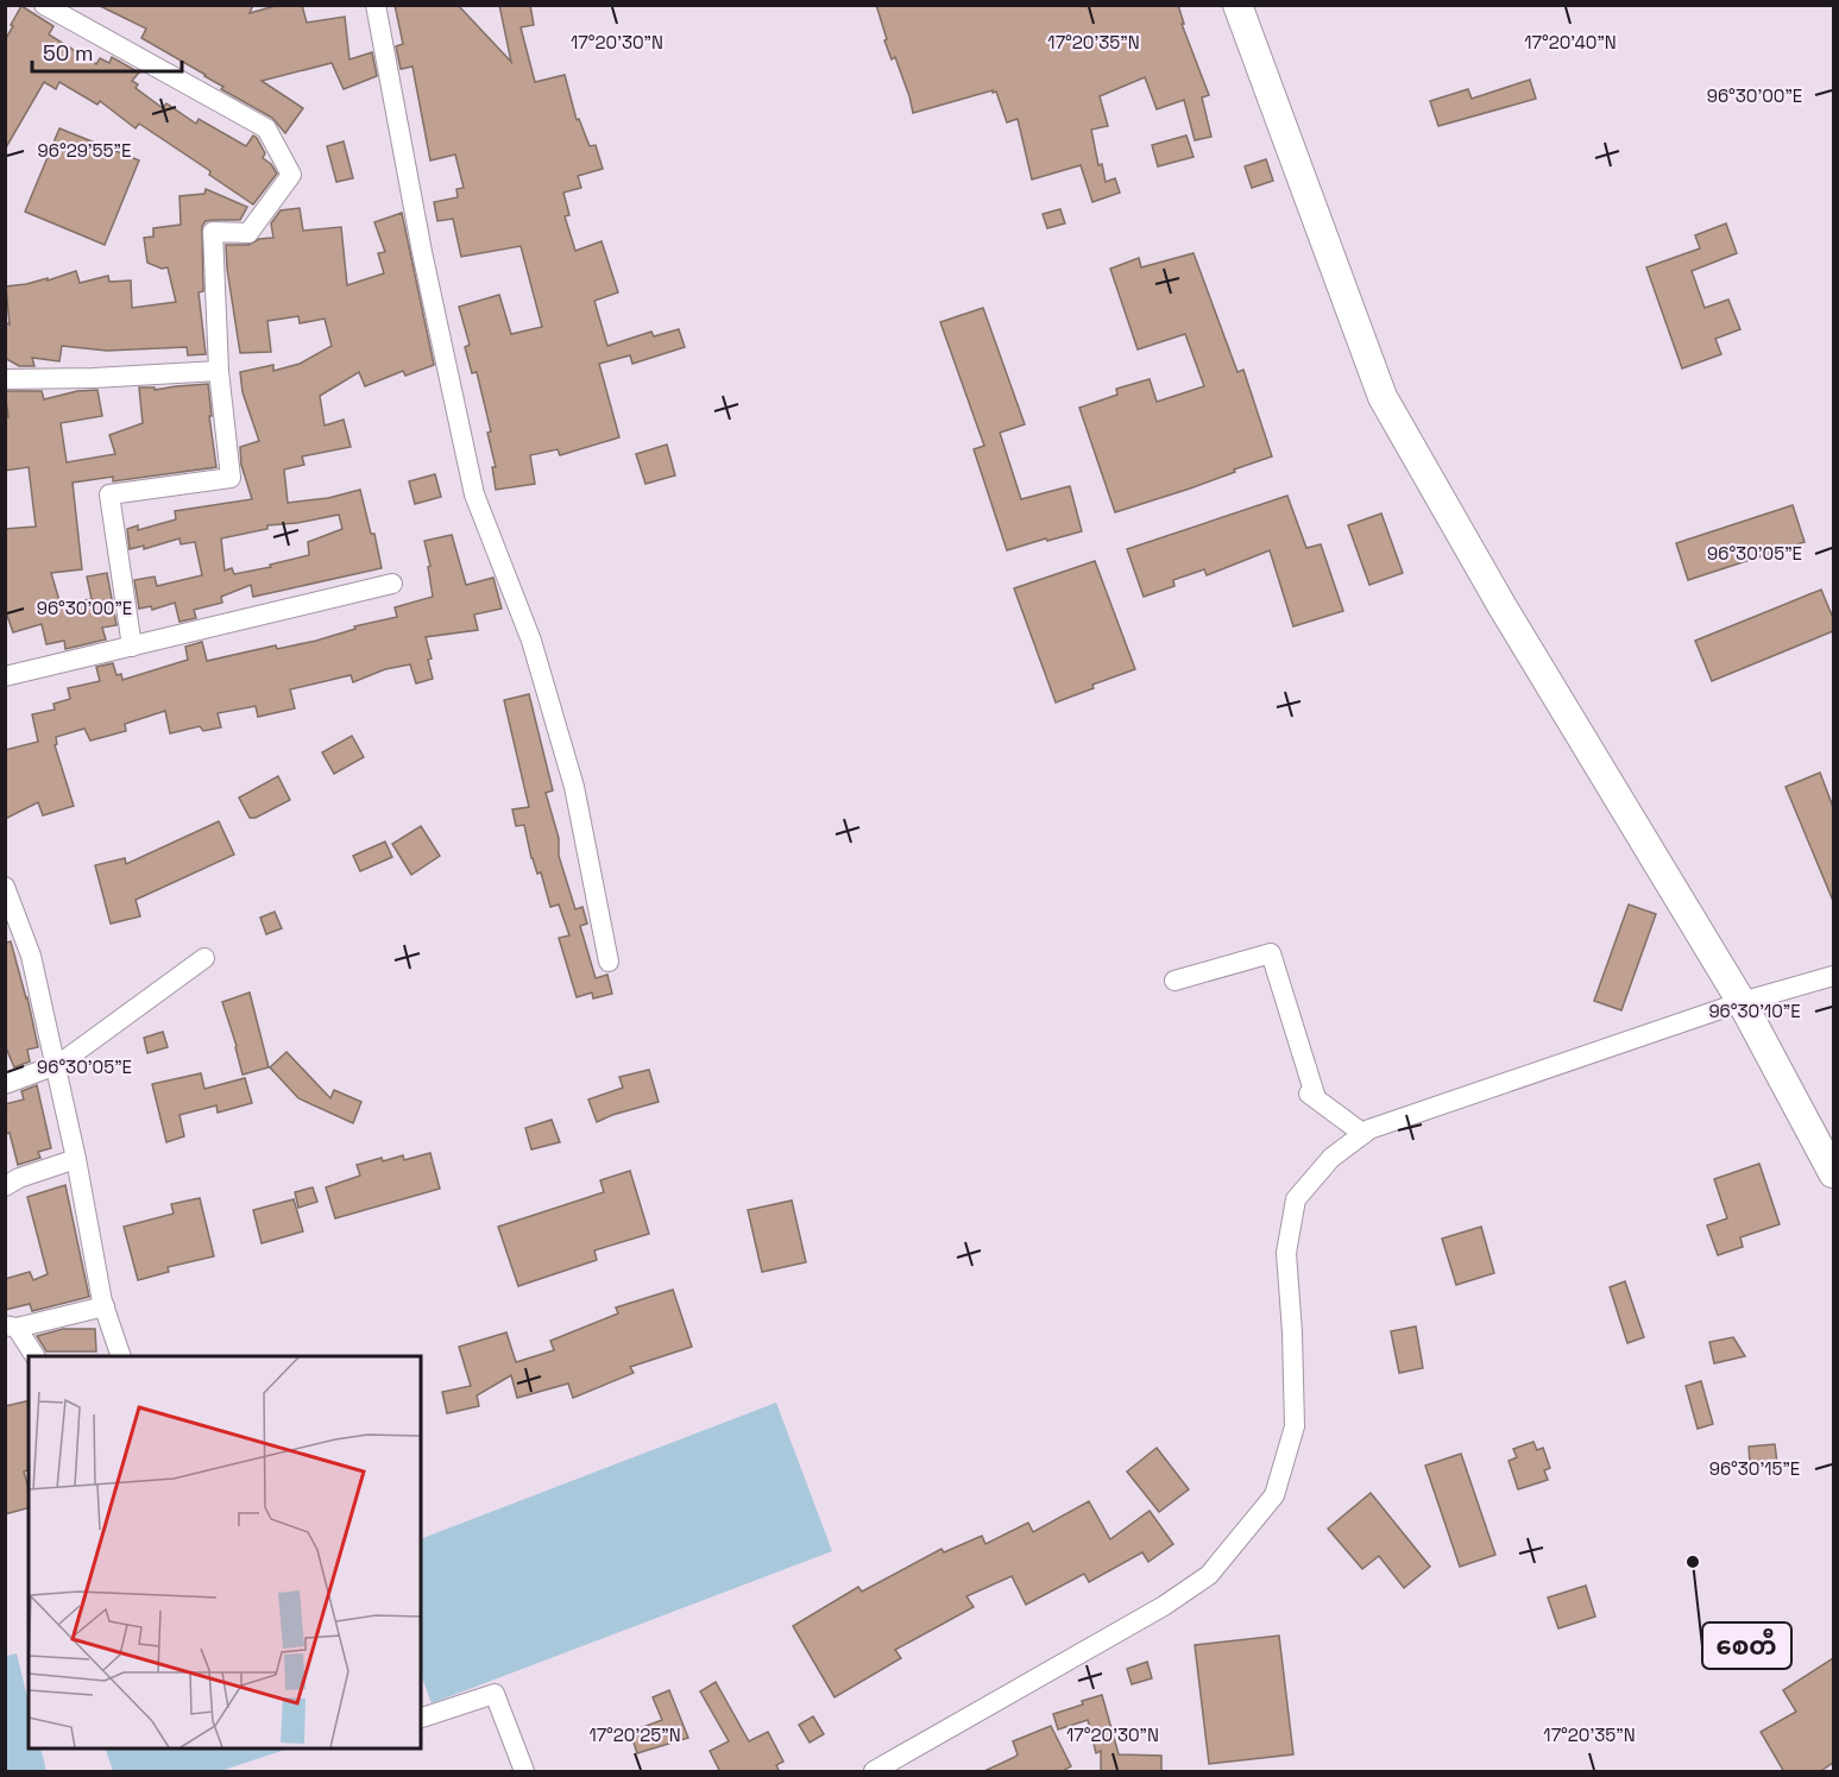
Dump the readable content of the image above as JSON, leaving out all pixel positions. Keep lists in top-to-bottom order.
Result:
{
  "places": ["စေတီ"],
  "scale_bar": "50 m",
  "coordinates": [
    "17°20'30\"N",
    "17°20'35\"N",
    "17°20'40\"N",
    "96°30'00\"E",
    "96°29'55\"E",
    "96°30'05\"E",
    "96°30'10\"E",
    "96°30'15\"E",
    "17°20'25\"N"
  ]
}
